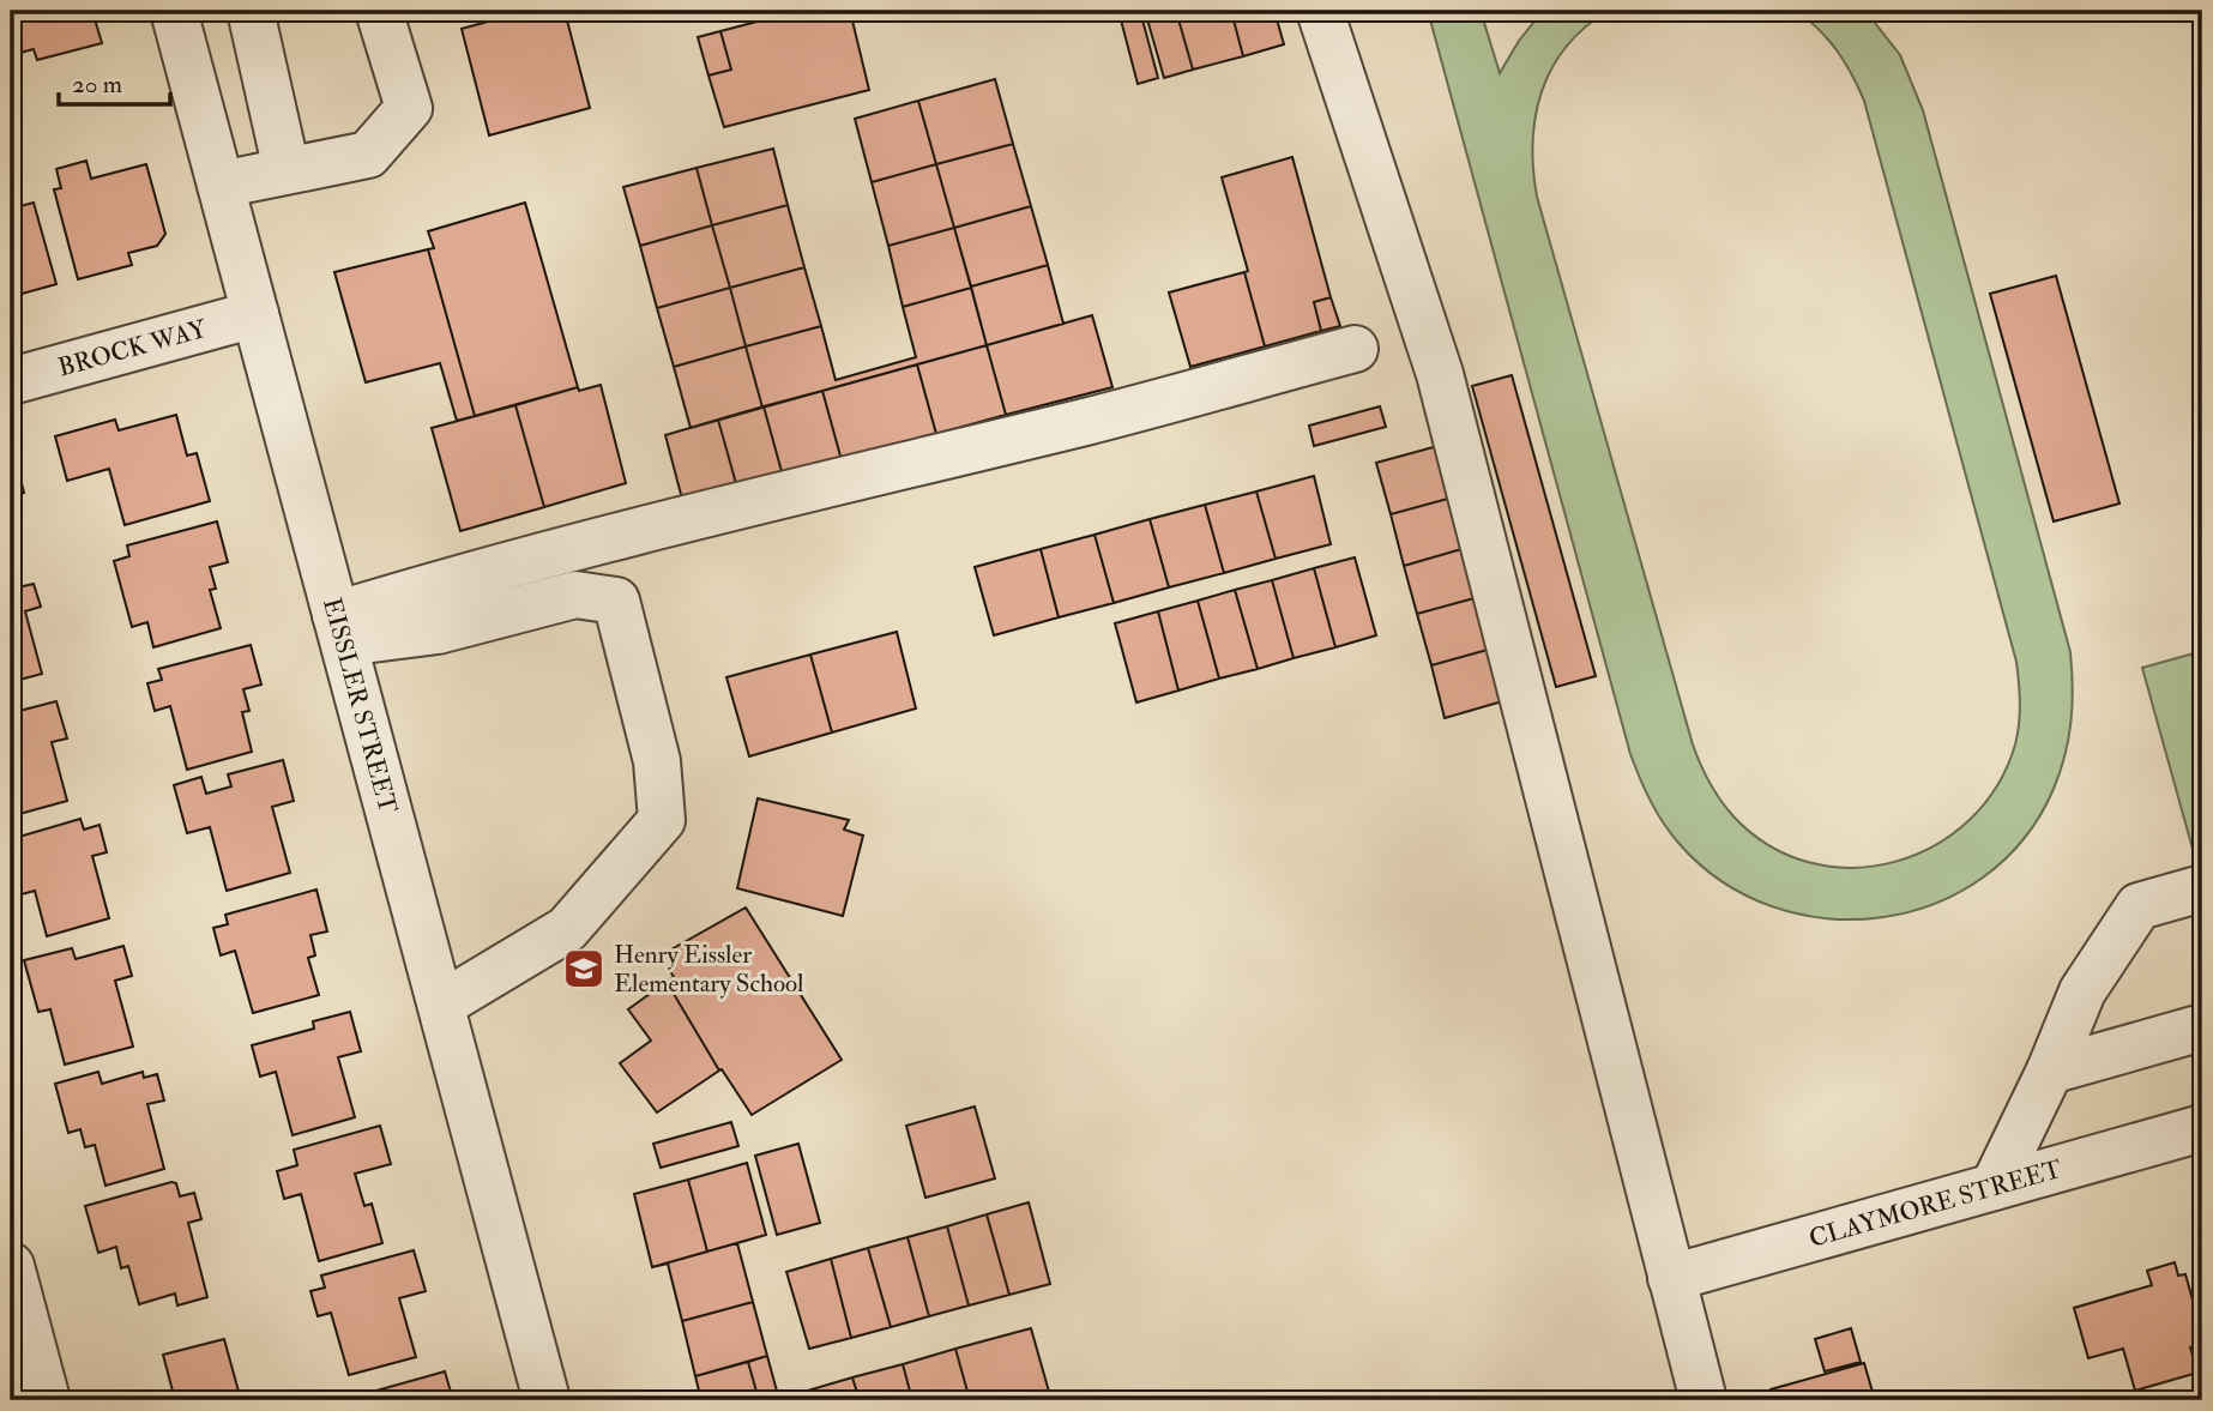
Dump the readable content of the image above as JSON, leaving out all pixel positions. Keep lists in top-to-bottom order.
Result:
{
  "streets": {
    "street": ["BROCK WAY", "EISSLER STREET", "CLAYMORE STREET"]
  },
  "crossings": [
    ["BROCK WAY", "EISSLER STREET"]
  ],
  "places": {
    "school or university": ["Henry Eissler Elementary School"]
  },
  "scale_bar": "20 m"
}
